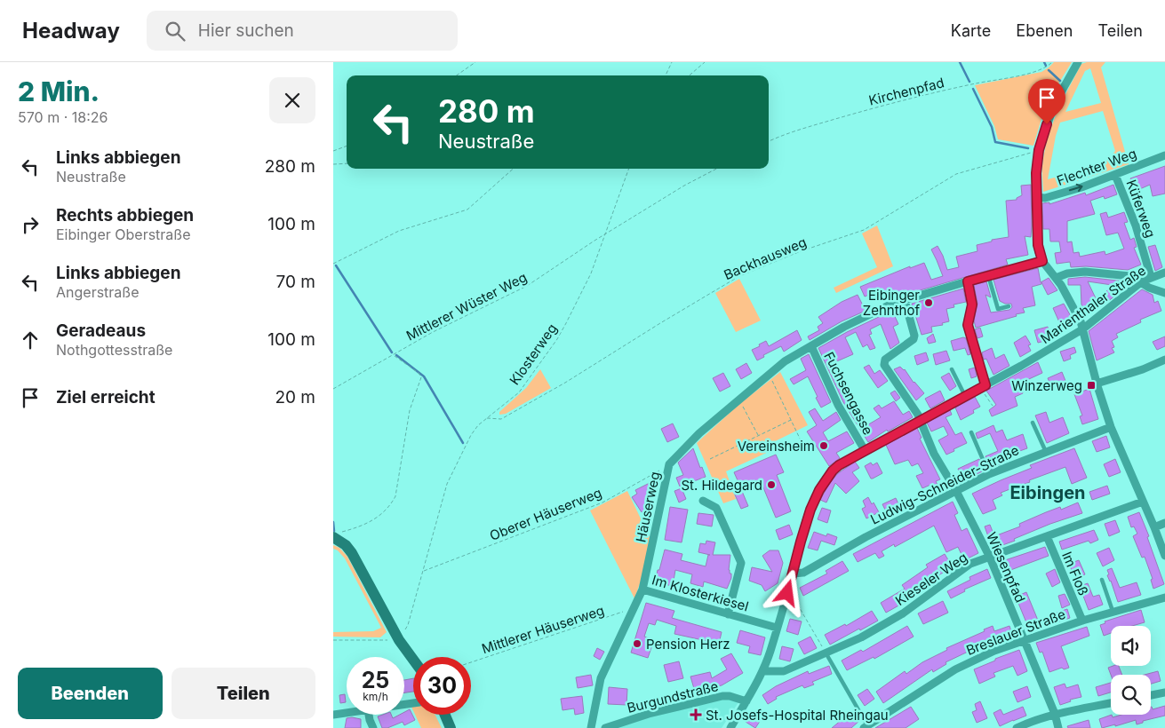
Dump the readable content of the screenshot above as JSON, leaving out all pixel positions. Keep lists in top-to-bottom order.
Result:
{
  "streets": {
    "street": [
      "Flechter Weg",
      "Küferweg",
      "Marienthaler Straße",
      "Fuchsengasse",
      "Ludwig-Schneider-Straße",
      "Häuserweg",
      "Wiesenpfad",
      "Im Floß",
      "Kieseler Weg",
      "Im Klosterkiesel",
      "Breslauer Straße",
      "Burgundstraße"
    ],
    "path": [
      "Kirchenpfad",
      "Backhausweg",
      "Mittlerer Wüster Weg",
      "Klosterweg",
      "Oberer Häuserweg",
      "Mittlerer Häuserweg"
    ]
  },
  "crossings": [
    ["Flechter Weg", "Küferweg"],
    ["Küferweg", "Marienthaler Straße"],
    ["Backhausweg", "Klosterweg"],
    ["Marienthaler Straße", "Fuchsengasse"],
    ["Marienthaler Straße", "Ludwig-Schneider-Straße"],
    ["Marienthaler Straße", "Wiesenpfad"],
    ["Marienthaler Straße", "Kieseler Weg"],
    ["Marienthaler Straße", "Im Klosterkiesel"],
    ["Marienthaler Straße", "Burgundstraße"],
    ["Mittlerer Wüster Weg", "Klosterweg"],
    ["Klosterweg", "Oberer Häuserweg"],
    ["Fuchsengasse", "Häuserweg"],
    ["Ludwig-Schneider-Straße", "Wiesenpfad"],
    ["Häuserweg", "Oberer Häuserweg"],
    ["Häuserweg", "Wiesenpfad"],
    ["Häuserweg", "Im Klosterkiesel"],
    ["Häuserweg", "Mittlerer Häuserweg"],
    ["Wiesenpfad", "Kieseler Weg"],
    ["Wiesenpfad", "Breslauer Straße"],
    ["Im Floß", "Kieseler Weg"],
    ["Im Floß", "Breslauer Straße"]
  ],
  "one_way": ["Flechter Weg"],
  "districts": ["Eibingen"],
  "places": {
    "other": [
      "Eibinger Zehnthof",
      "Vereinsheim",
      "St. Hildegard",
      "Pension Herz"
    ],
    "transit": ["Winzerweg"],
    "health": ["St. Josefs-Hospital Rheingau"]
  },
  "page": {
    "header": "Headway",
    "search": "Hier suchen",
    "nav": ["Karte", "Ebenen", "Teilen"],
    "heading": ["2 Min.", "570 m · 18:26"],
    "turn": ["280 m", "Neustraße"],
    "list": [
      {
        "name": "Links abbiegen",
        "note": "Neustraße",
        "value": "280 m"
      },
      {
        "name": "Rechts abbiegen",
        "note": "Eibinger Oberstraße",
        "value": "100 m"
      },
      {
        "name": "Links abbiegen",
        "note": "Angerstraße",
        "value": "70 m"
      },
      {
        "name": "Geradeaus",
        "note": "Nothgottesstraße",
        "value": "100 m"
      },
      {
        "name": "Ziel erreicht",
        "value": "20 m"
      }
    ],
    "speed": "25 km/h",
    "limit": "30",
    "buttons": ["Beenden", "Teilen"]
  }
}
